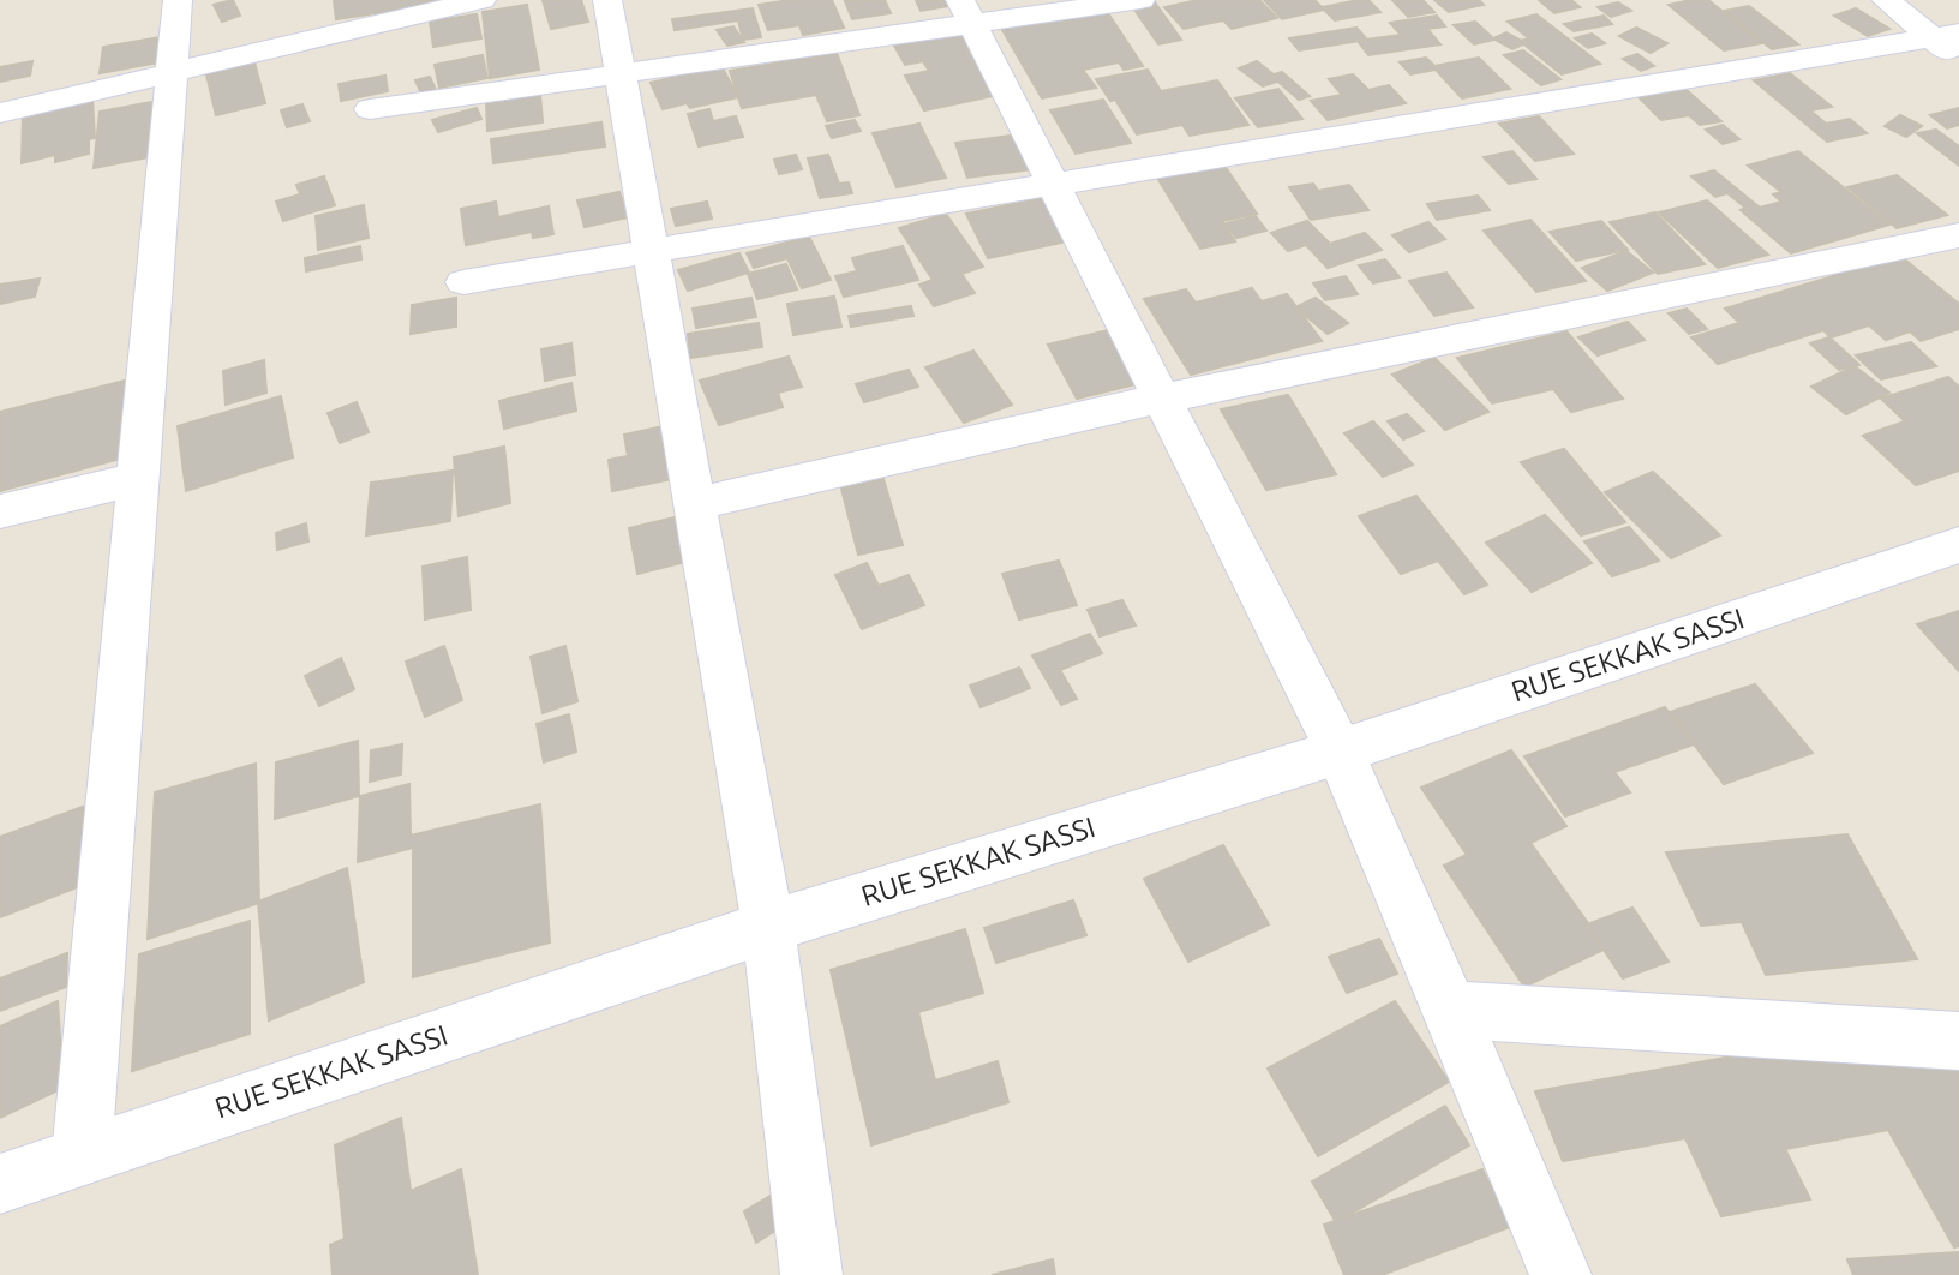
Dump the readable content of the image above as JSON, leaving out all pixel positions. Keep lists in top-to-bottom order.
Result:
{
  "streets": {
    "street": ["RUE SEKKAK SASSI"]
  }
}
